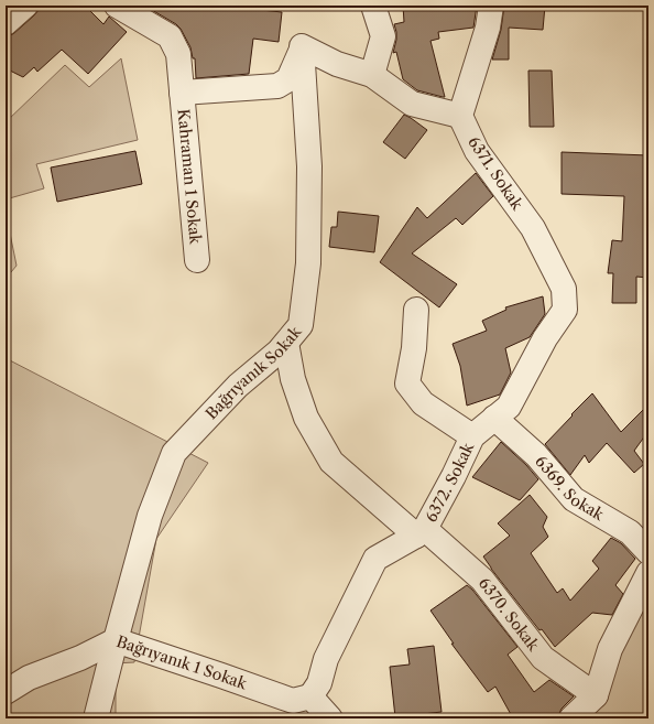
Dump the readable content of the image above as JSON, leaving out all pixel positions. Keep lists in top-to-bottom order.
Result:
{
  "streets": {
    "street": [
      "6371. Sokak",
      "Kahraman 1 Sokak",
      "Bağrıyanık Sokak",
      "6372. Sokak",
      "6369. Sokak",
      "6370. Sokak",
      "Bağrıyanık 1 Sokak"
    ]
  },
  "crossings": [
    ["6371. Sokak", "6372. Sokak"],
    ["Bağrıyanık Sokak", "6370. Sokak"],
    ["Bağrıyanık Sokak", "Bağrıyanık 1 Sokak"],
    ["6372. Sokak", "6369. Sokak"],
    ["6372. Sokak", "6370. Sokak"],
    ["6372. Sokak", "Bağrıyanık 1 Sokak"]
  ]
}
